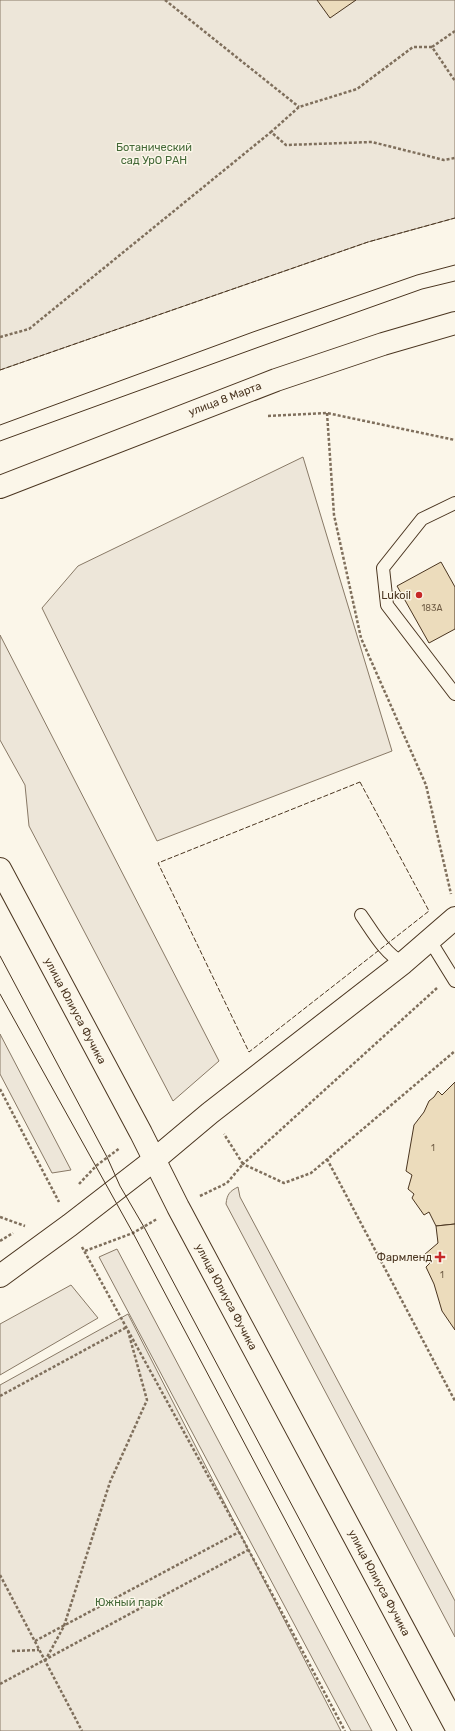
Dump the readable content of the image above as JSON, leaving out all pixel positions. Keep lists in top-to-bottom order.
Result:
{
  "streets": {
    "street": ["улица 8 Марта", "улица Юлиуса Фучика"]
  },
  "parks": ["Ботанический сад УрО РАН", "Южный парк"],
  "places": {
    "other": ["Lukoil"],
    "health": ["Фармленд"]
  },
  "house_numbers": ["183А", "1", "1"]
}
